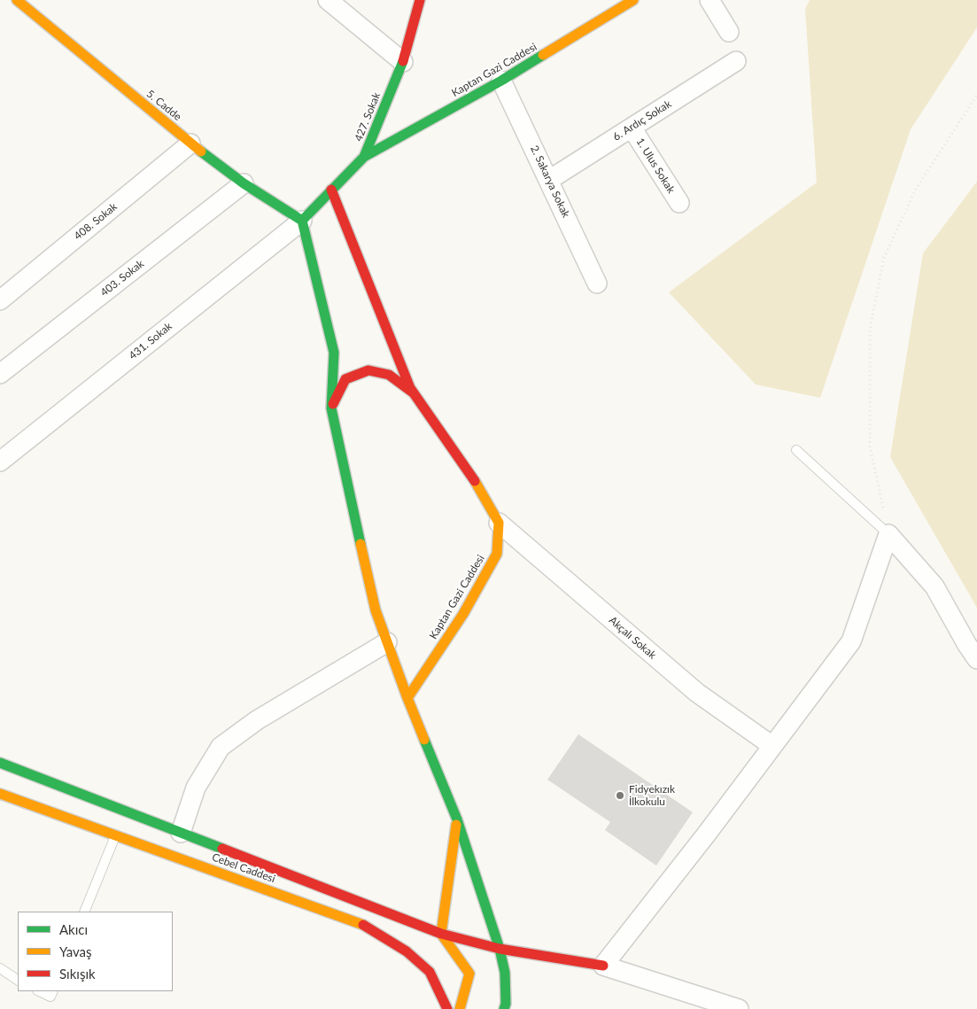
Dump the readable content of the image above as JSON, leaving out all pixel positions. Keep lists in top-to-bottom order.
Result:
{
  "streets": {
    "main road": [
      "Kaptan Gazi Caddesi",
      "5. Cadde",
      "427. Sokak",
      "Cebel Caddesi"
    ],
    "street": [
      "6. Ardıç Sokak",
      "1. Ulus Sokak",
      "2. Sakarya Sokak",
      "408. Sokak",
      "403. Sokak",
      "431. Sokak",
      "Akçalı Sokak"
    ]
  },
  "crossings": [
    ["Kaptan Gazi Caddesi", "427. Sokak"],
    ["Kaptan Gazi Caddesi", "2. Sakarya Sokak"],
    ["Kaptan Gazi Caddesi", "Akçalı Sokak"],
    ["5. Cadde", "427. Sokak"],
    ["5. Cadde", "408. Sokak"],
    ["5. Cadde", "403. Sokak"],
    ["5. Cadde", "431. Sokak"],
    ["427. Sokak", "431. Sokak"],
    ["6. Ardıç Sokak", "1. Ulus Sokak"],
    ["6. Ardıç Sokak", "2. Sakarya Sokak"]
  ],
  "places": ["Fidyekızık İlkokulu"],
  "legend": ["Akıcı", "Yavaş", "Sıkışık"]
}
